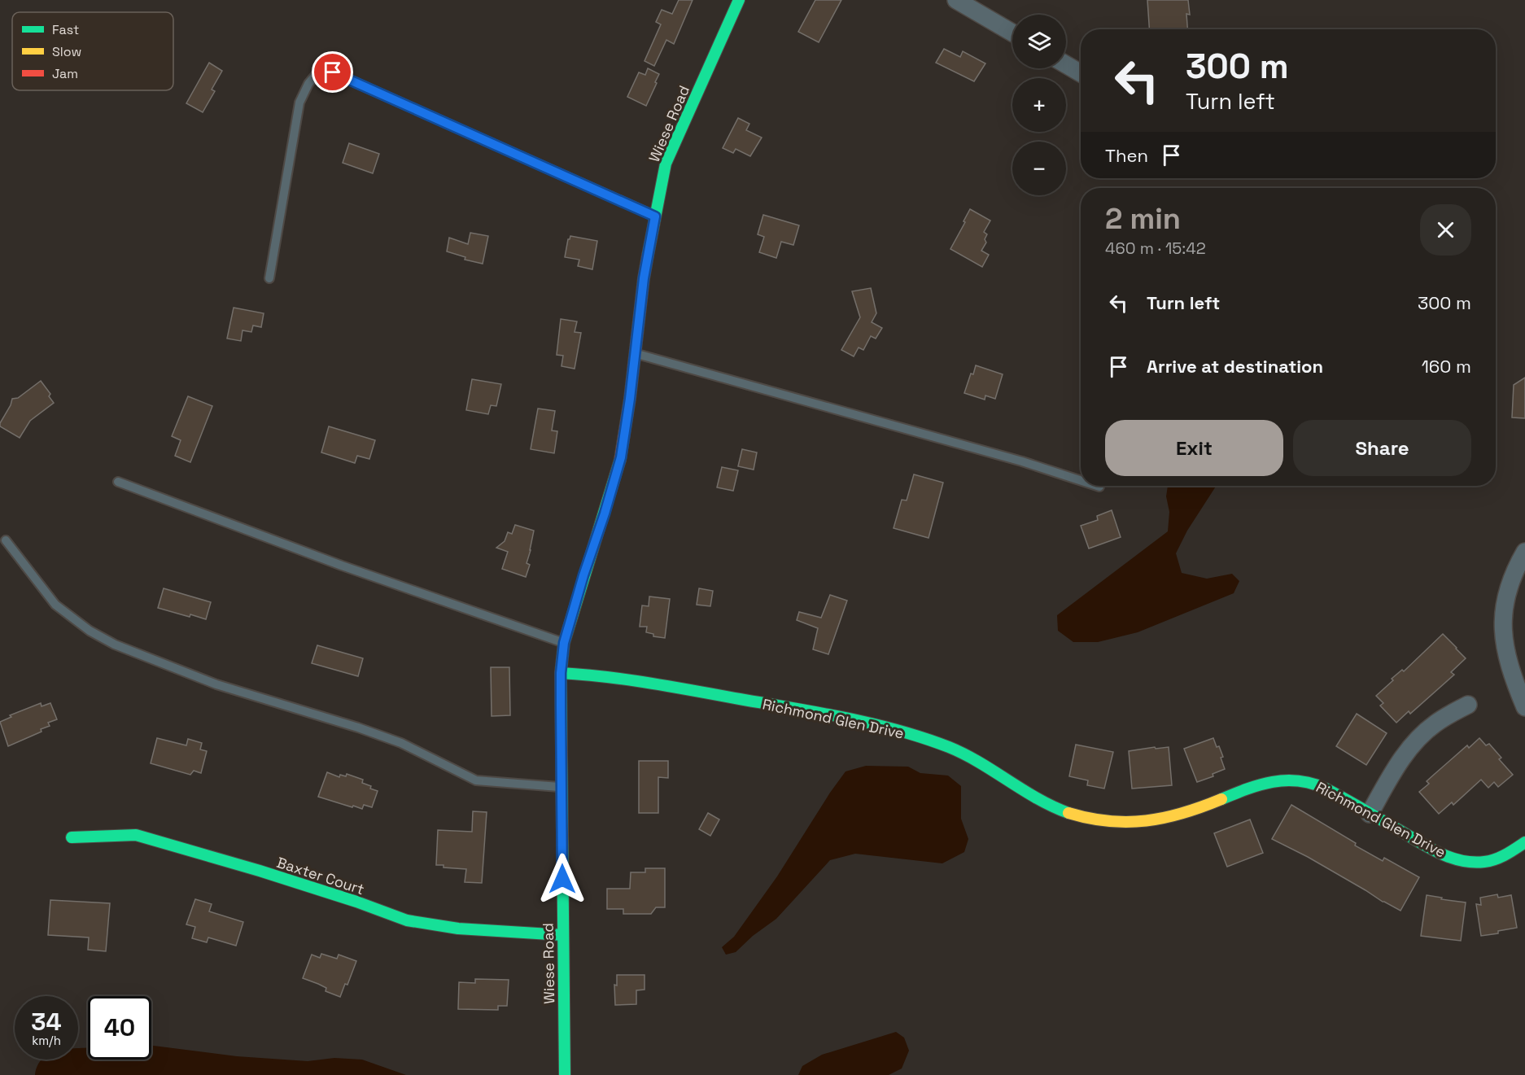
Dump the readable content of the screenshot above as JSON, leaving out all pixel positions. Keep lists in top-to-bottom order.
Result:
{
  "streets": {
    "street": ["Wiese Road", "Richmond Glen Drive", "Baxter Court"]
  },
  "crossings": [
    ["Wiese Road", "Richmond Glen Drive"],
    ["Wiese Road", "Baxter Court"]
  ],
  "legend": ["Fast", "Slow", "Jam"],
  "page": {
    "map_buttons": ["+", "−"],
    "turn": ["300 m", "Turn left"],
    "then": "Then",
    "heading": ["2 min", "460 m · 15:42"],
    "list": [
      {
        "name": "Turn left",
        "value": "300 m"
      },
      {
        "name": "Arrive at destination",
        "value": "160 m"
      }
    ],
    "buttons": ["Exit", "Share"],
    "speed": "34 km/h",
    "limit": "40"
  }
}
